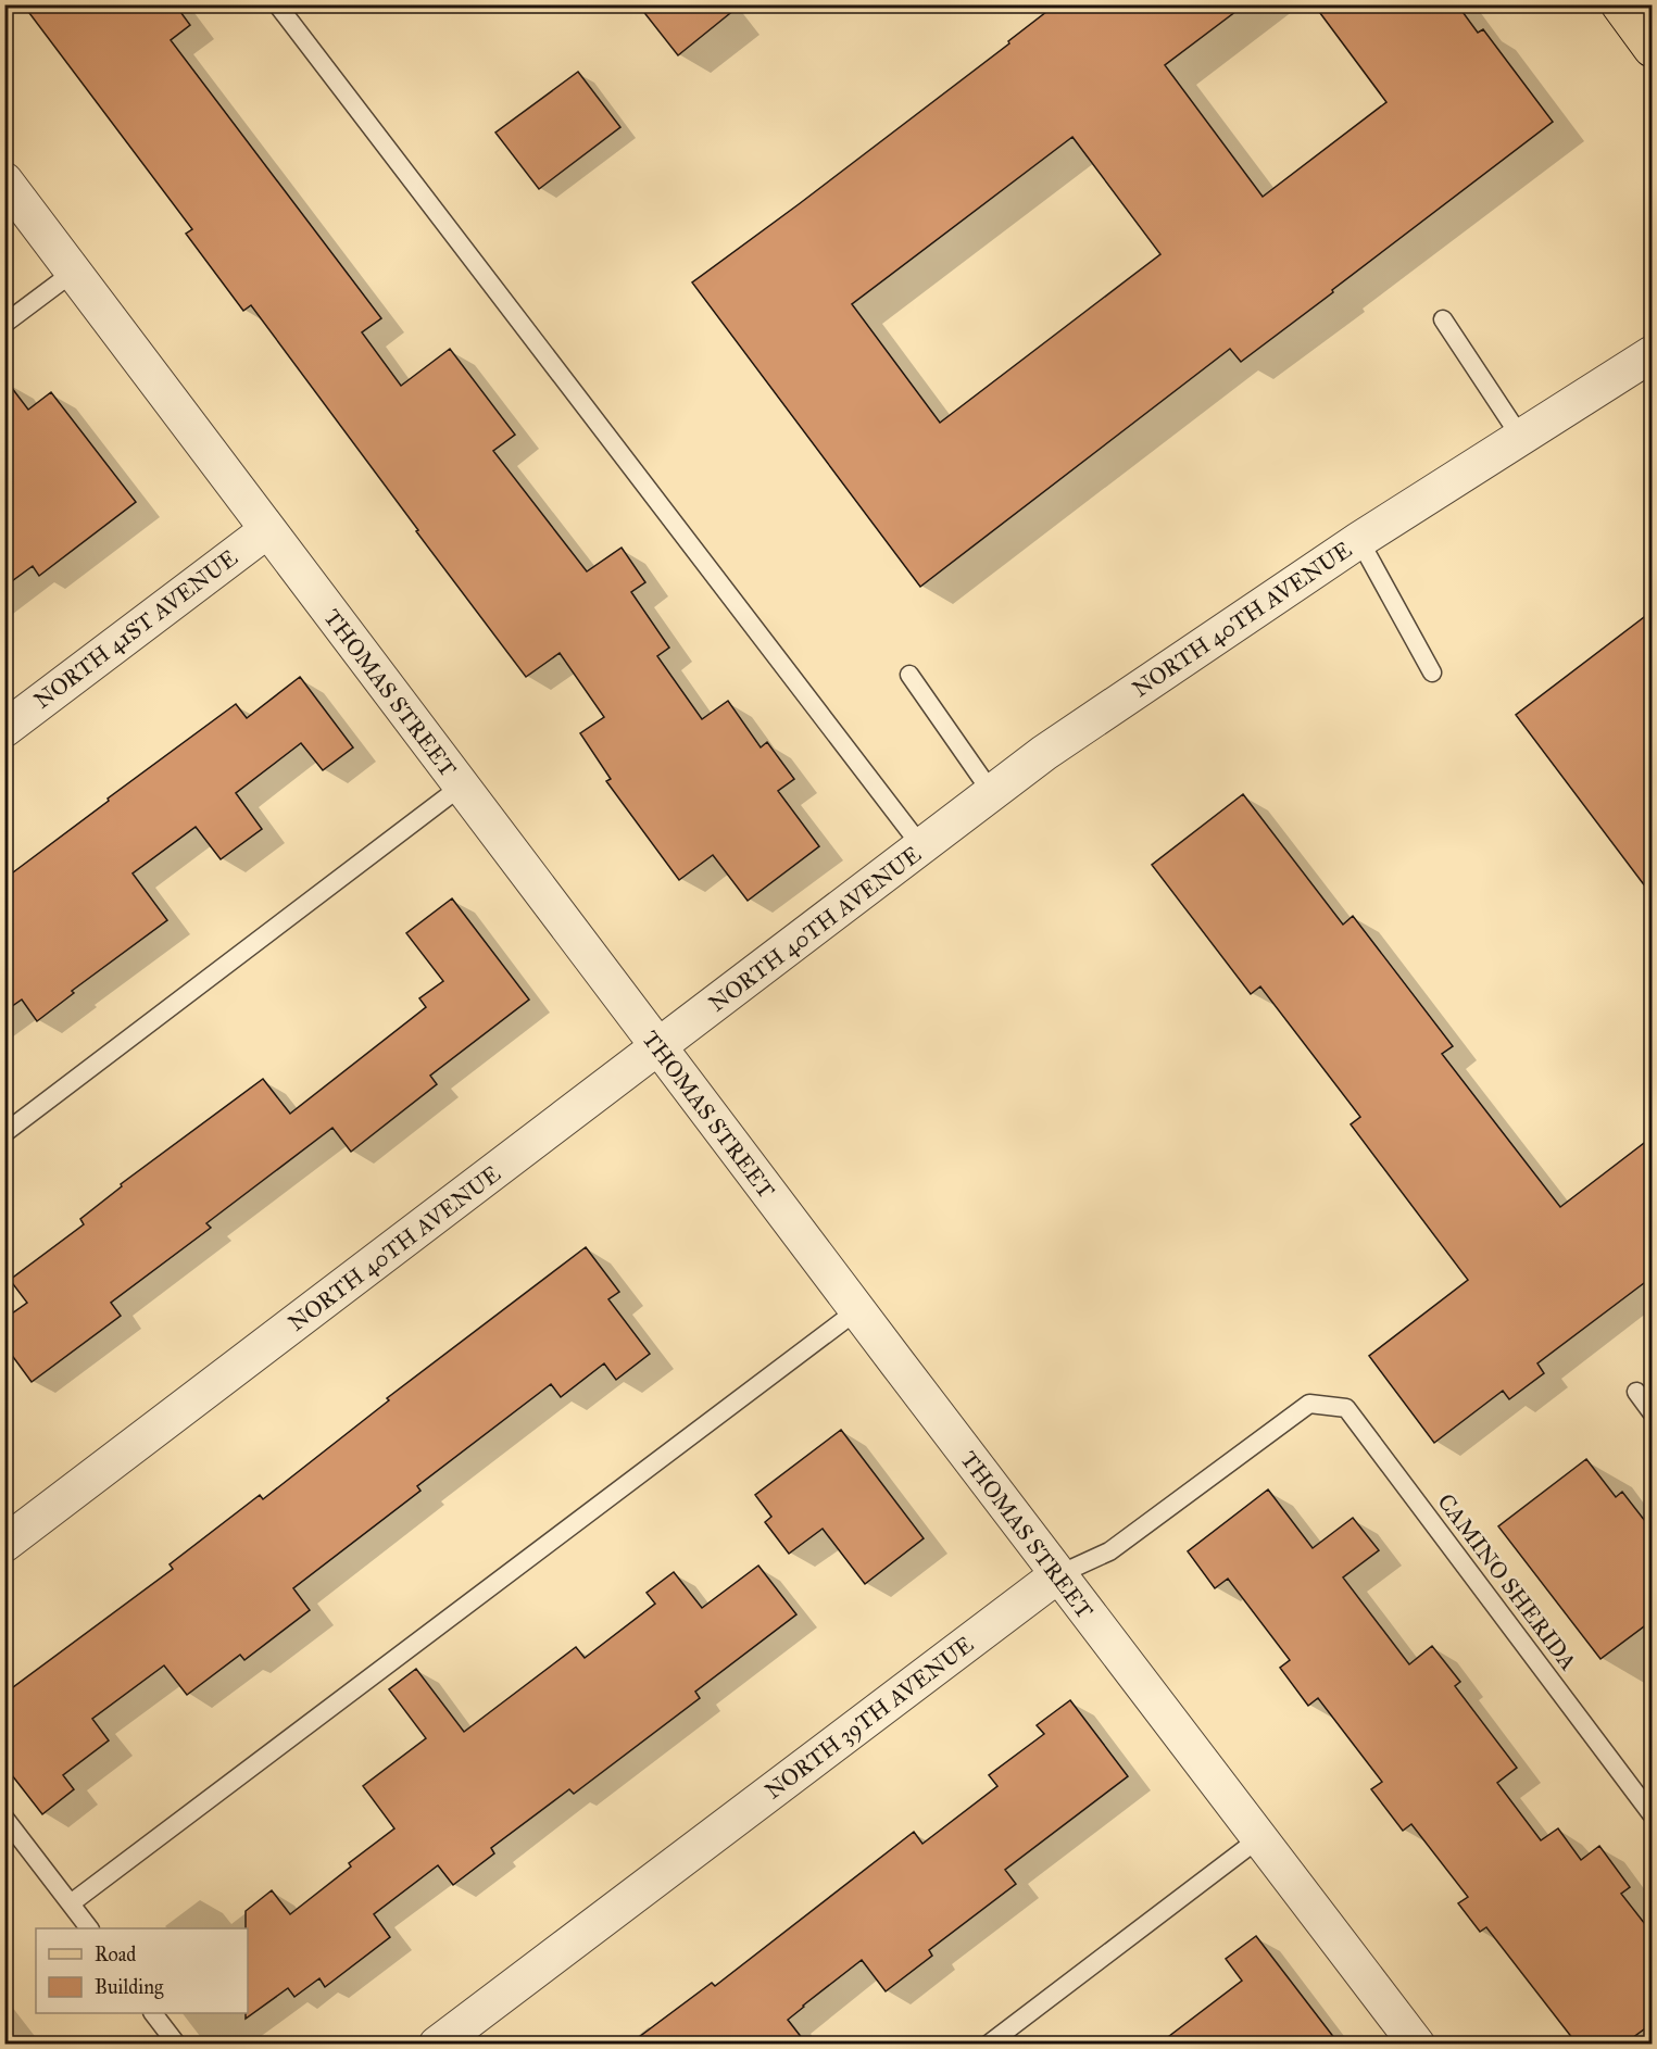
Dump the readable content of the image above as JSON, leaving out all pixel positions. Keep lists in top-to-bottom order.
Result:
{
  "streets": {
    "street": [
      "NORTH 40TH AVENUE",
      "NORTH 41ST AVENUE",
      "THOMAS STREET",
      "NORTH 39TH AVENUE"
    ],
    "lane": ["CAMINO SHERIDA"]
  },
  "crossings": [
    ["NORTH 40TH AVENUE", "THOMAS STREET"],
    ["NORTH 41ST AVENUE", "THOMAS STREET"],
    ["THOMAS STREET", "NORTH 39TH AVENUE"],
    ["CAMINO SHERIDA", "NORTH 39TH AVENUE"]
  ],
  "legend": ["Road", "Building"]
}
